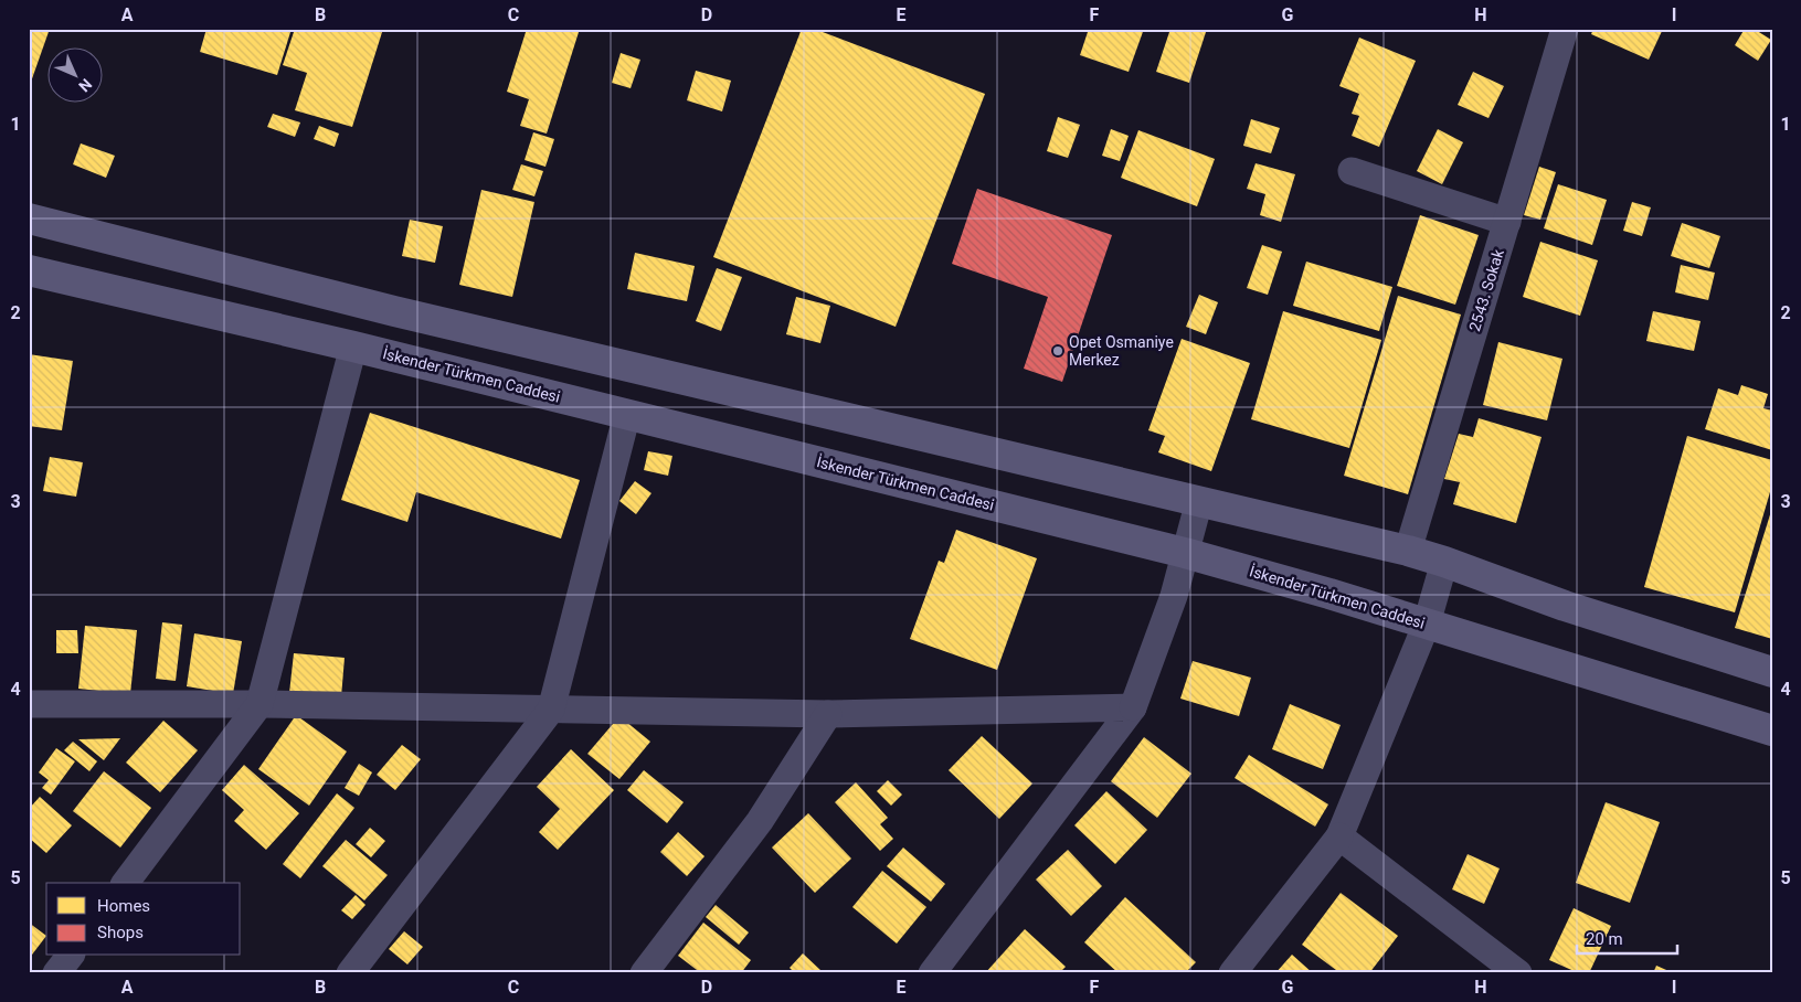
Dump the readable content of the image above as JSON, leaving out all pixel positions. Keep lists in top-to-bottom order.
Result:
{
  "streets": {
    "main road": ["İskender Türkmen Caddesi"],
    "street": ["2543. Sokak"]
  },
  "places": ["Opet Osmaniye Merkez"],
  "legend": ["Homes", "Shops"],
  "scale_bar": "20 m",
  "north": "bottom right",
  "grid": {
    "columns": [
      "A",
      "B",
      "C",
      "D",
      "E",
      "F",
      "G",
      "H",
      "I"
    ],
    "rows": [
      "1",
      "2",
      "3",
      "4",
      "5"
    ]
  }
}
